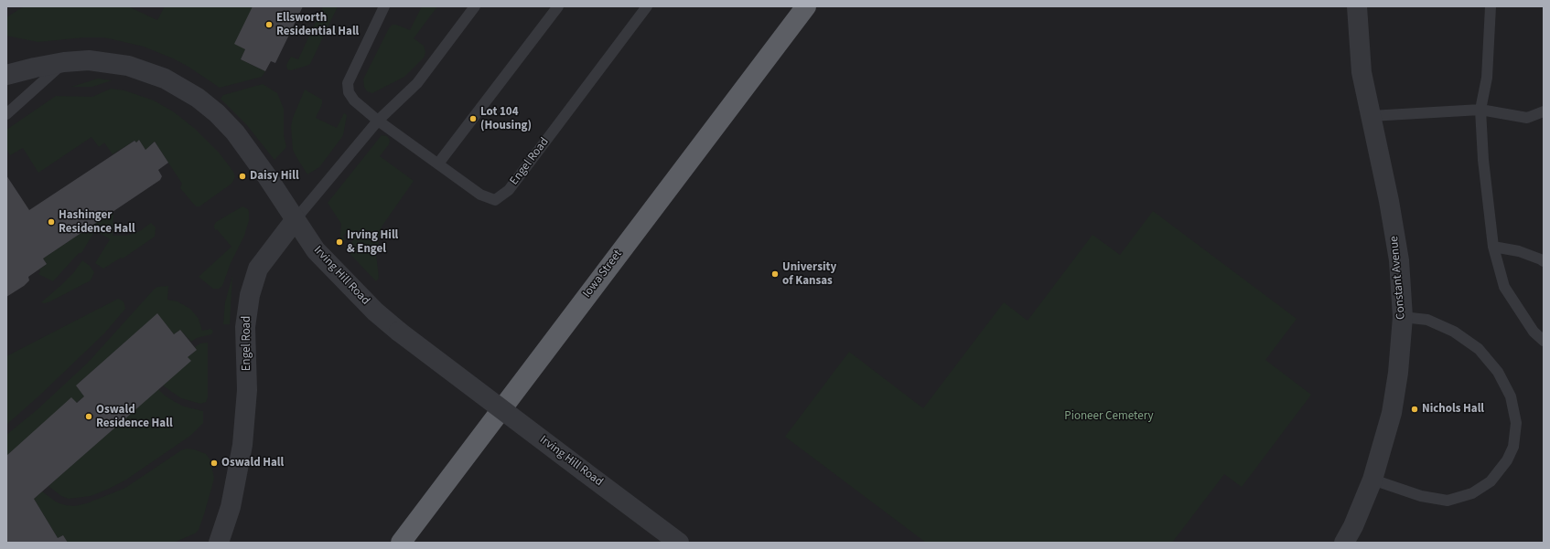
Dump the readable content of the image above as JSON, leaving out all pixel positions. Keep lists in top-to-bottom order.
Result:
{
  "streets": {
    "highway": ["Iowa Street"],
    "street": ["Engel Road", "Irving Hill Road", "Constant Avenue"]
  },
  "crossings": [
    ["Engel Road", "Irving Hill Road"]
  ],
  "parks": ["Pioneer Cemetery"],
  "places": [
    "Ellsworth Residential Hall",
    "Lot 104 (Housing)",
    "Daisy Hill",
    "Hashinger Residence Hall",
    "Irving Hill & Engel",
    "University of Kansas",
    "Nichols Hall",
    "Oswald Residence Hall",
    "Oswald Hall"
  ]
}
